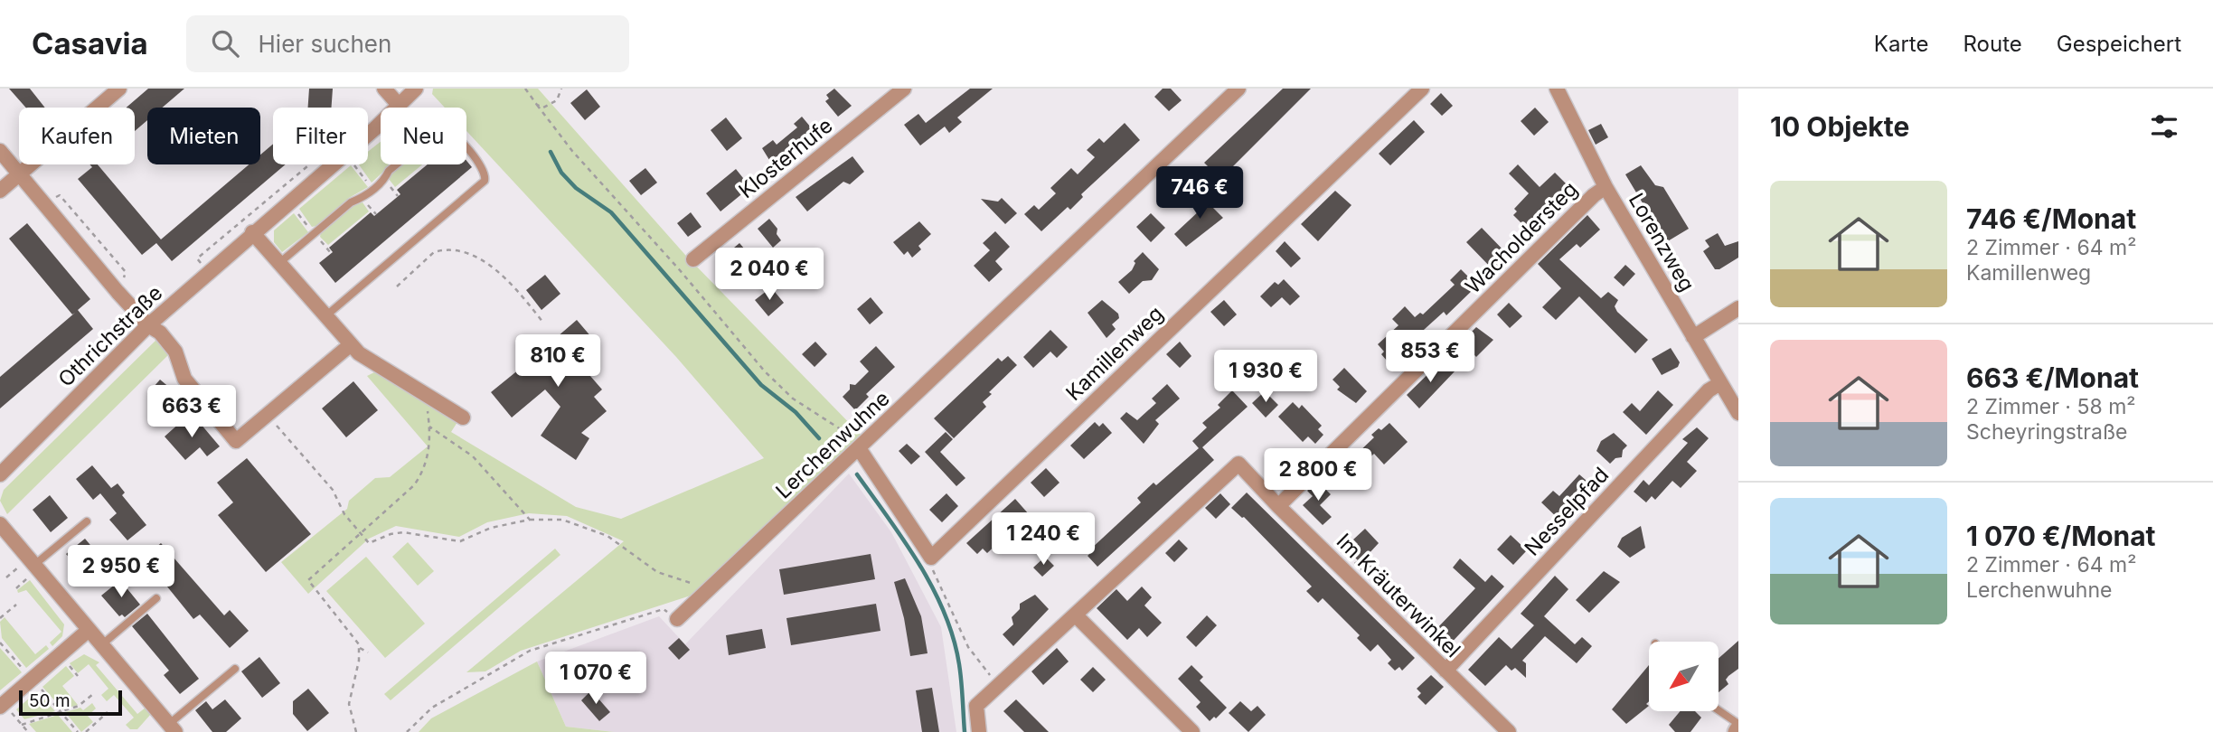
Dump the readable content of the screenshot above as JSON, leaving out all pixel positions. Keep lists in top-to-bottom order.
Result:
{
  "streets": {
    "street": [
      "Klosterhufe",
      "Wacholdersteg",
      "Lorenzweg",
      "Othrichstraße",
      "Kamillenweg",
      "Lerchenwuhne",
      "Nesselpfad",
      "Im Kräuterwinkel"
    ]
  },
  "crossings": [
    ["Wacholdersteg", "Lorenzweg"],
    ["Wacholdersteg", "Im Kräuterwinkel"],
    ["Lorenzweg", "Nesselpfad"],
    ["Nesselpfad", "Im Kräuterwinkel"]
  ],
  "scale_bar": "50 m",
  "north": "bottom left",
  "page": {
    "header": "Casavia",
    "search": "Hier suchen",
    "nav": ["Karte", "Route", "Gespeichert"],
    "heading": "10 Objekte",
    "chip": [
      "Kaufen",
      "Mieten",
      "Filter",
      "Neu"
    ],
    "list": [
      {
        "name": "746 €/Monat",
        "note": "2 Zimmer · 64 m² · Kamillenweg"
      },
      {
        "name": "663 €/Monat",
        "note": "2 Zimmer · 58 m² · Scheyringstraße"
      },
      {
        "name": "1 070 €/Monat",
        "note": "2 Zimmer · 64 m² · Lerchenwuhne"
      }
    ],
    "price": [
      "746 €",
      "2 040 €",
      "853 €",
      "810 €",
      "1 930 €",
      "663 €",
      "2 800 €",
      "1 240 €",
      "2 950 €",
      "1 070 €"
    ],
    "scale": "50 m"
  }
}
